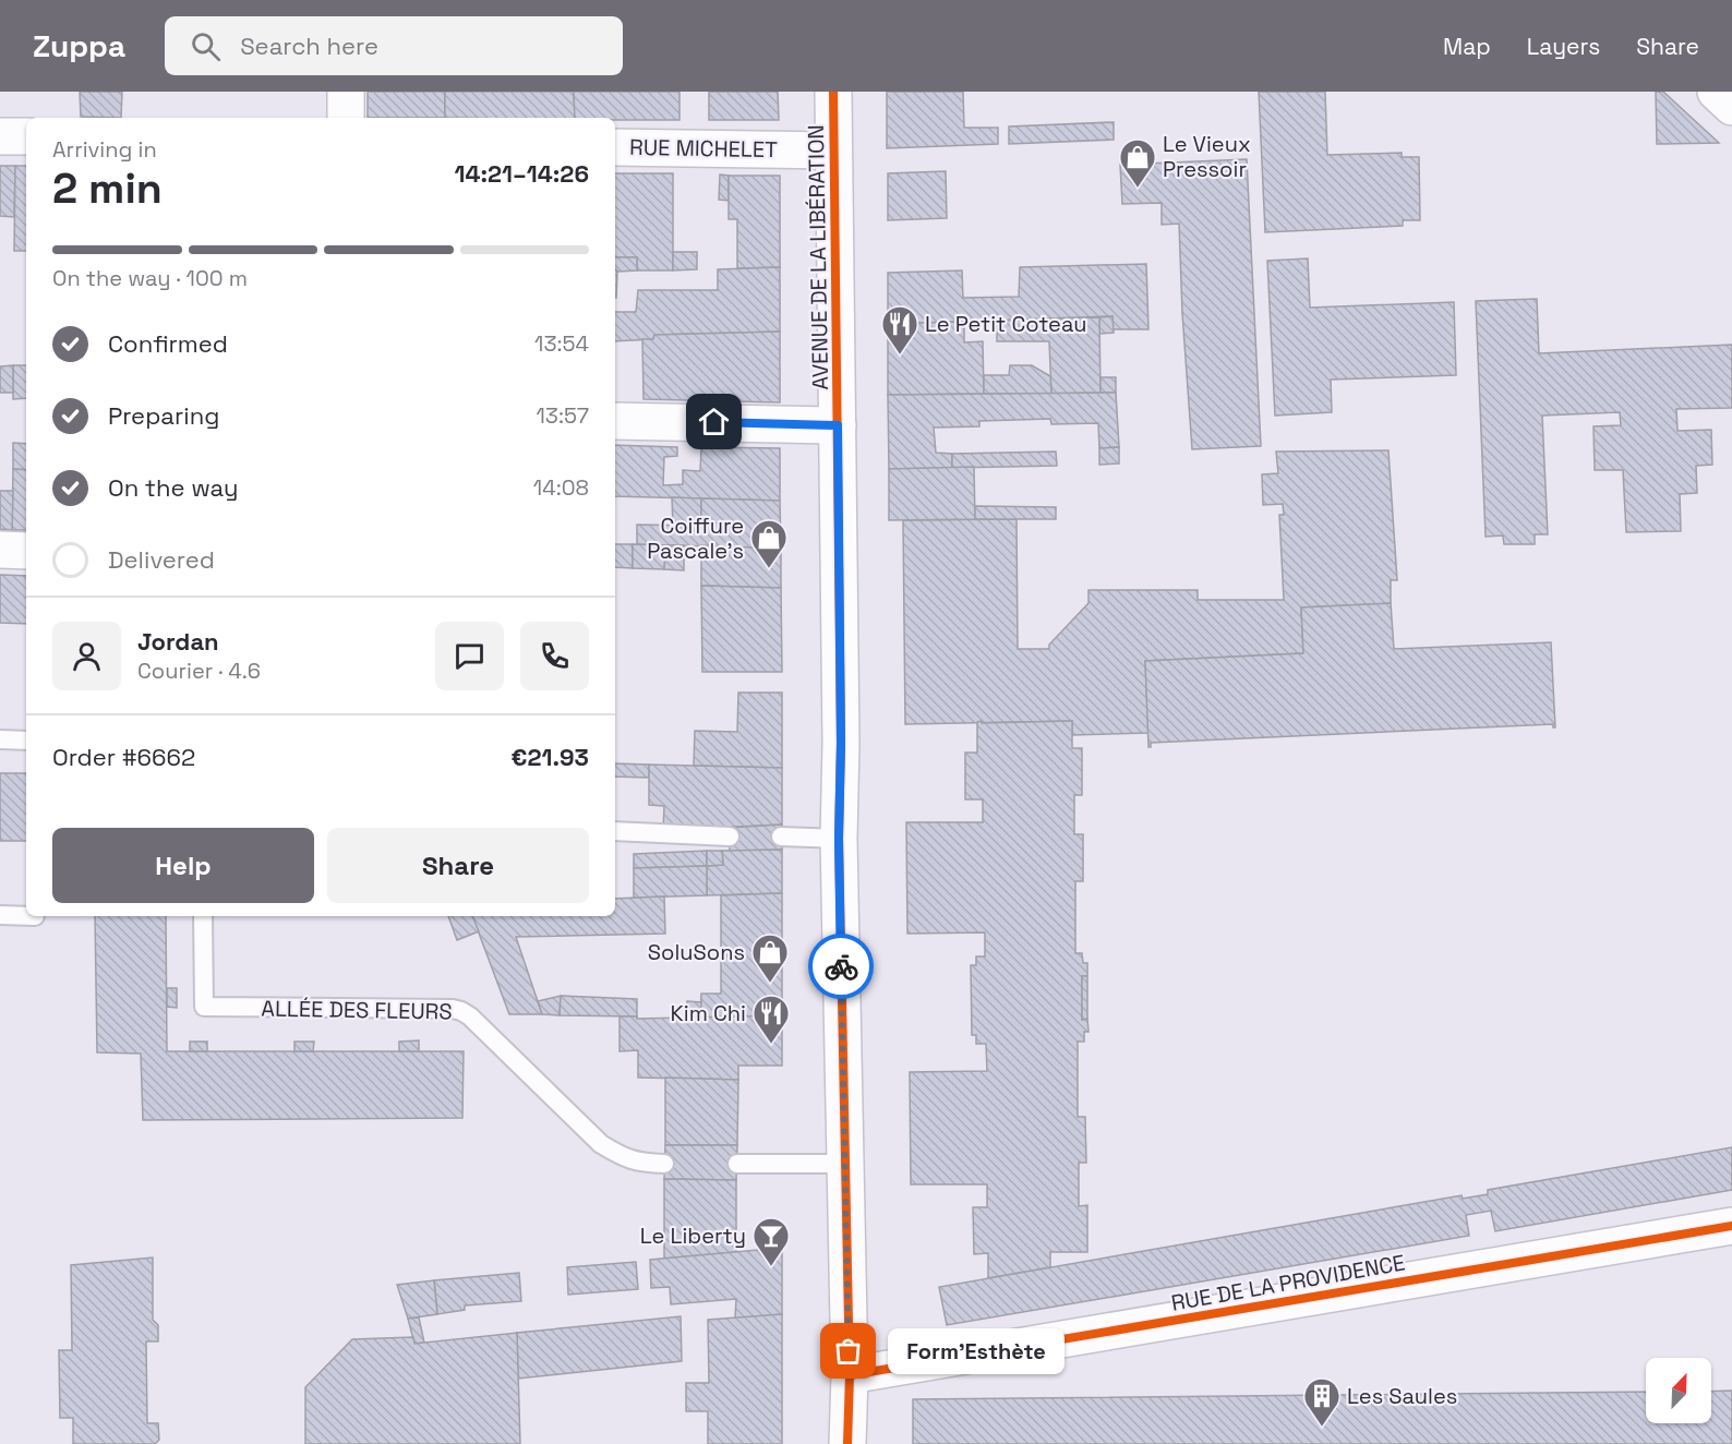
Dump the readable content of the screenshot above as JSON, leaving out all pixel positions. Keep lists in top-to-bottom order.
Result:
{
  "streets": {
    "street": ["RUE MICHELET", "AVENUE DE LA LIBÉRATION", "RUE DE LA PROVIDENCE"],
    "lane": ["ALLÉE DES FLEURS"]
  },
  "crossings": [
    ["RUE MICHELET", "AVENUE DE LA LIBÉRATION"],
    ["AVENUE DE LA LIBÉRATION", "RUE DE LA PROVIDENCE"]
  ],
  "places": {
    "shop": ["Le Vieux Pressoir", "Coiffure Pascale's", "SoluSons"],
    "restaurant": ["Le Petit Coteau", "Kim Chi"],
    "bar": ["Le Liberty"],
    "other": ["Form'Esthète"],
    "building": ["Les Saules"]
  },
  "north": "top right",
  "page": {
    "header": "Zuppa",
    "search": "Search here",
    "nav": ["Map", "Layers", "Share"],
    "heading": ["2 min", "Arriving in", "14:21–14:26"],
    "panel": [
      "Jordan",
      "Courier · 4.6",
      "Order #6662",
      "€21.93"
    ],
    "bar": "On the way · 100 m",
    "list": [
      ["Confirmed", "13:54"],
      ["Preparing", "13:57"],
      ["On the way", "14:08"],
      "Delivered"
    ],
    "buttons": ["Help", "Share"],
    "bubble": "Form'Esthète"
  }
}
